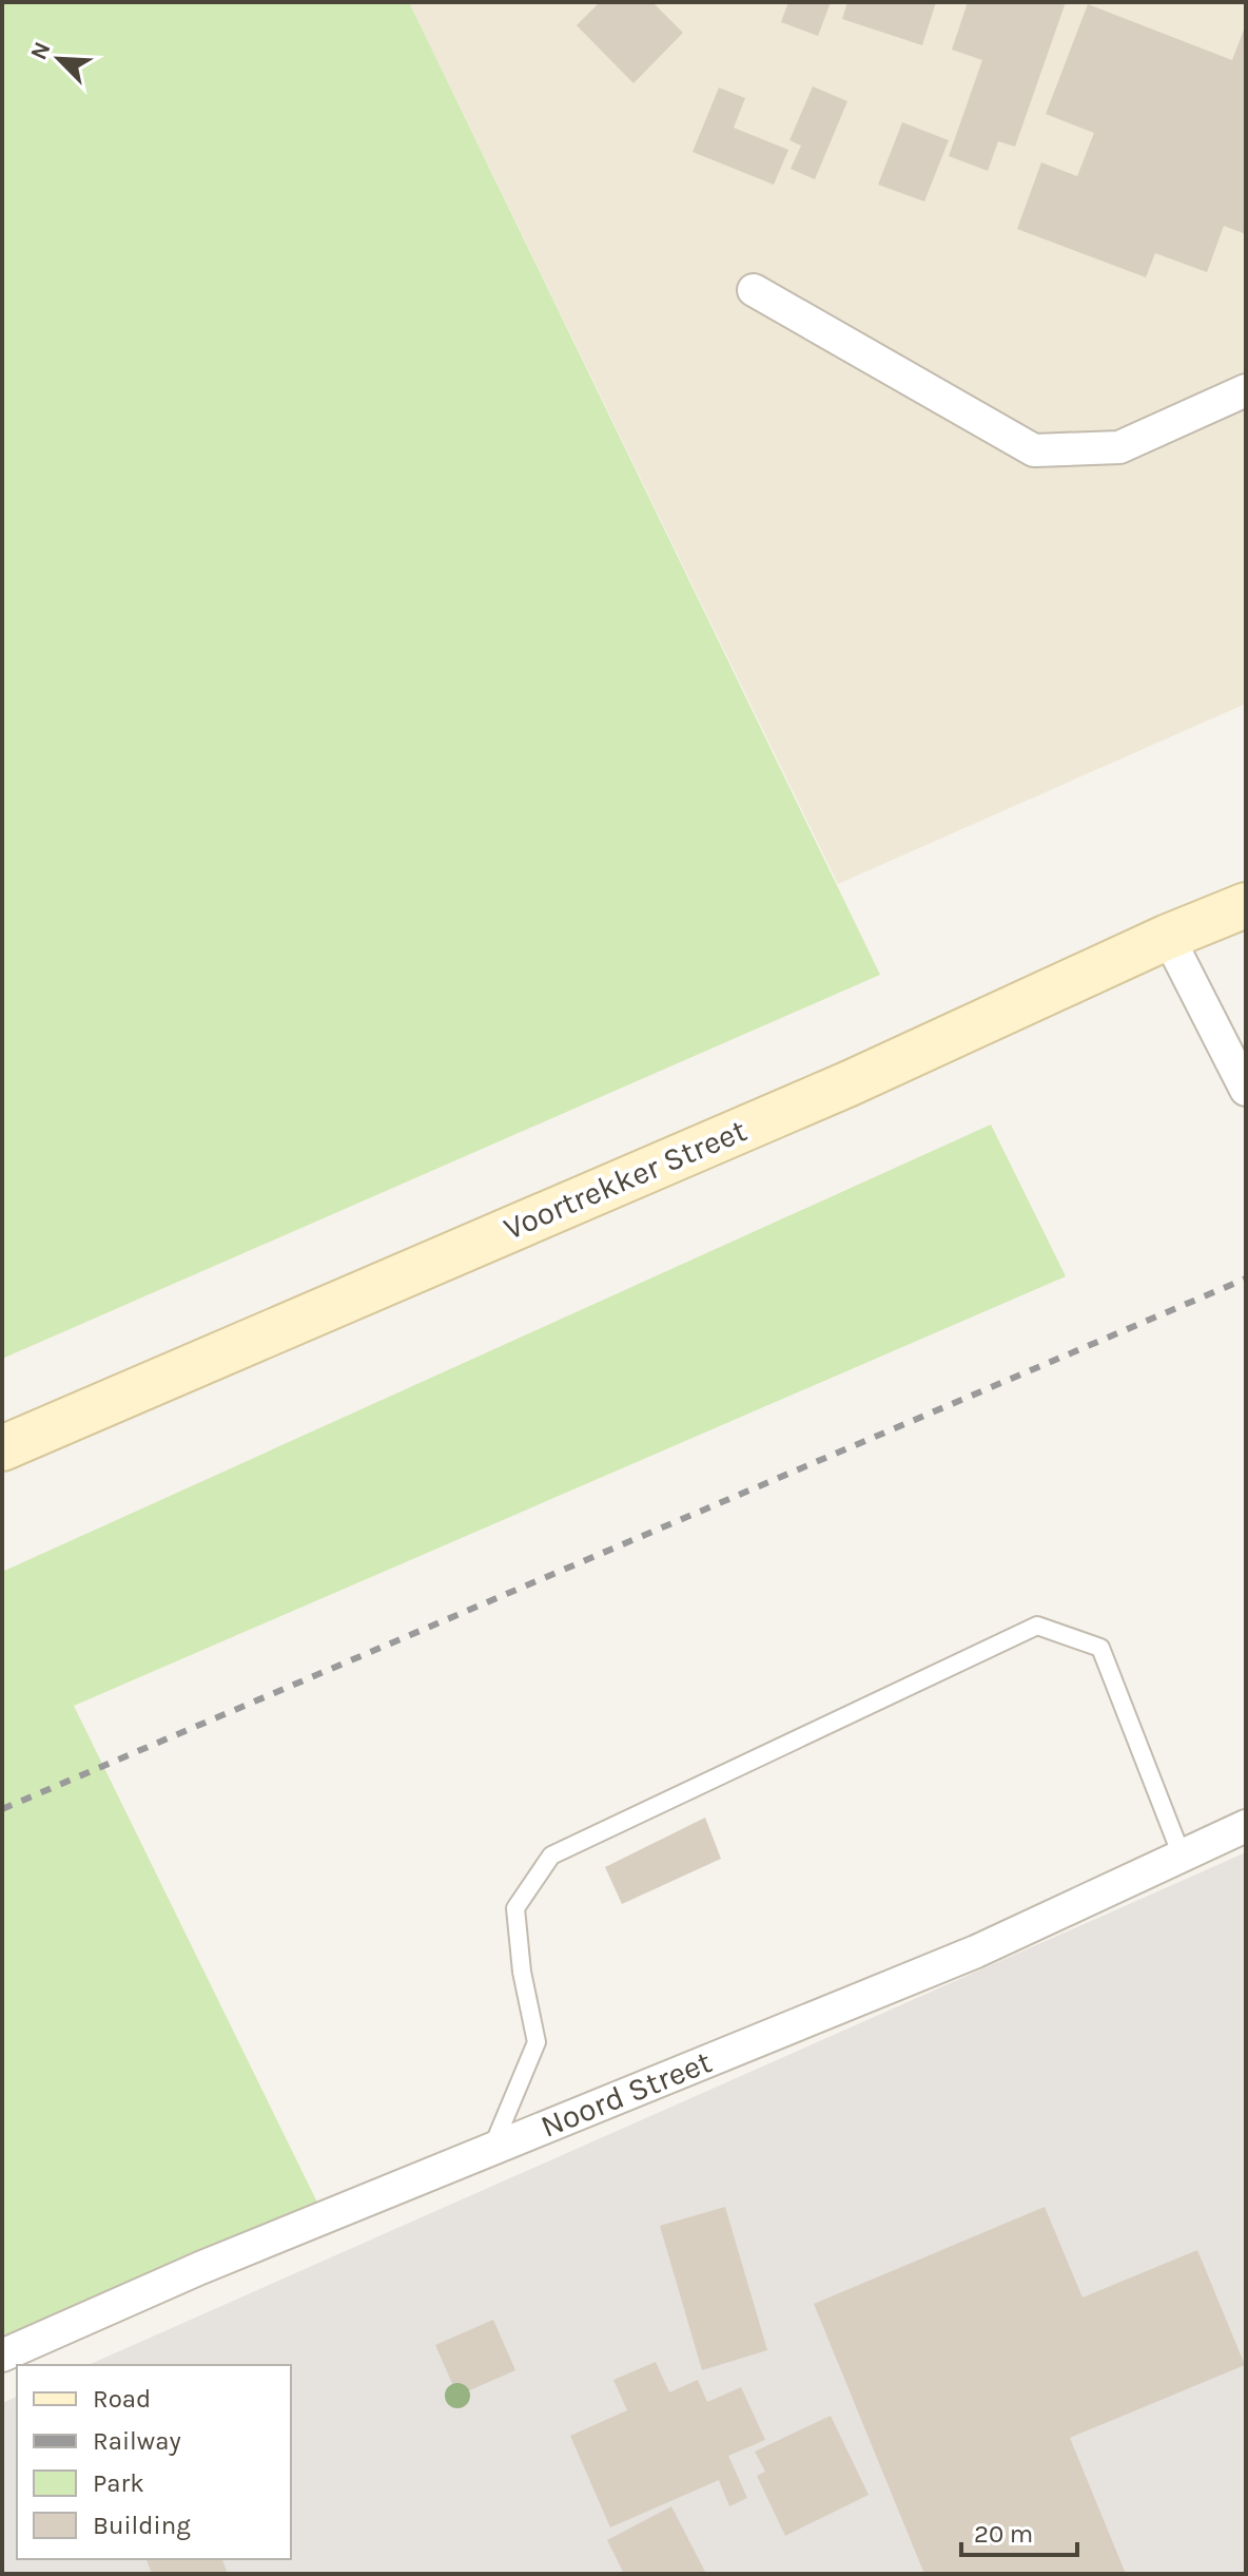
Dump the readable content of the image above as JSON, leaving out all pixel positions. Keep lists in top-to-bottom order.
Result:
{
  "streets": {
    "main road": ["Voortrekker Street"],
    "street": ["Noord Street"]
  },
  "legend": [
    "Road",
    "Railway",
    "Park",
    "Building"
  ],
  "scale_bar": "20 m",
  "north": "top left"
}
